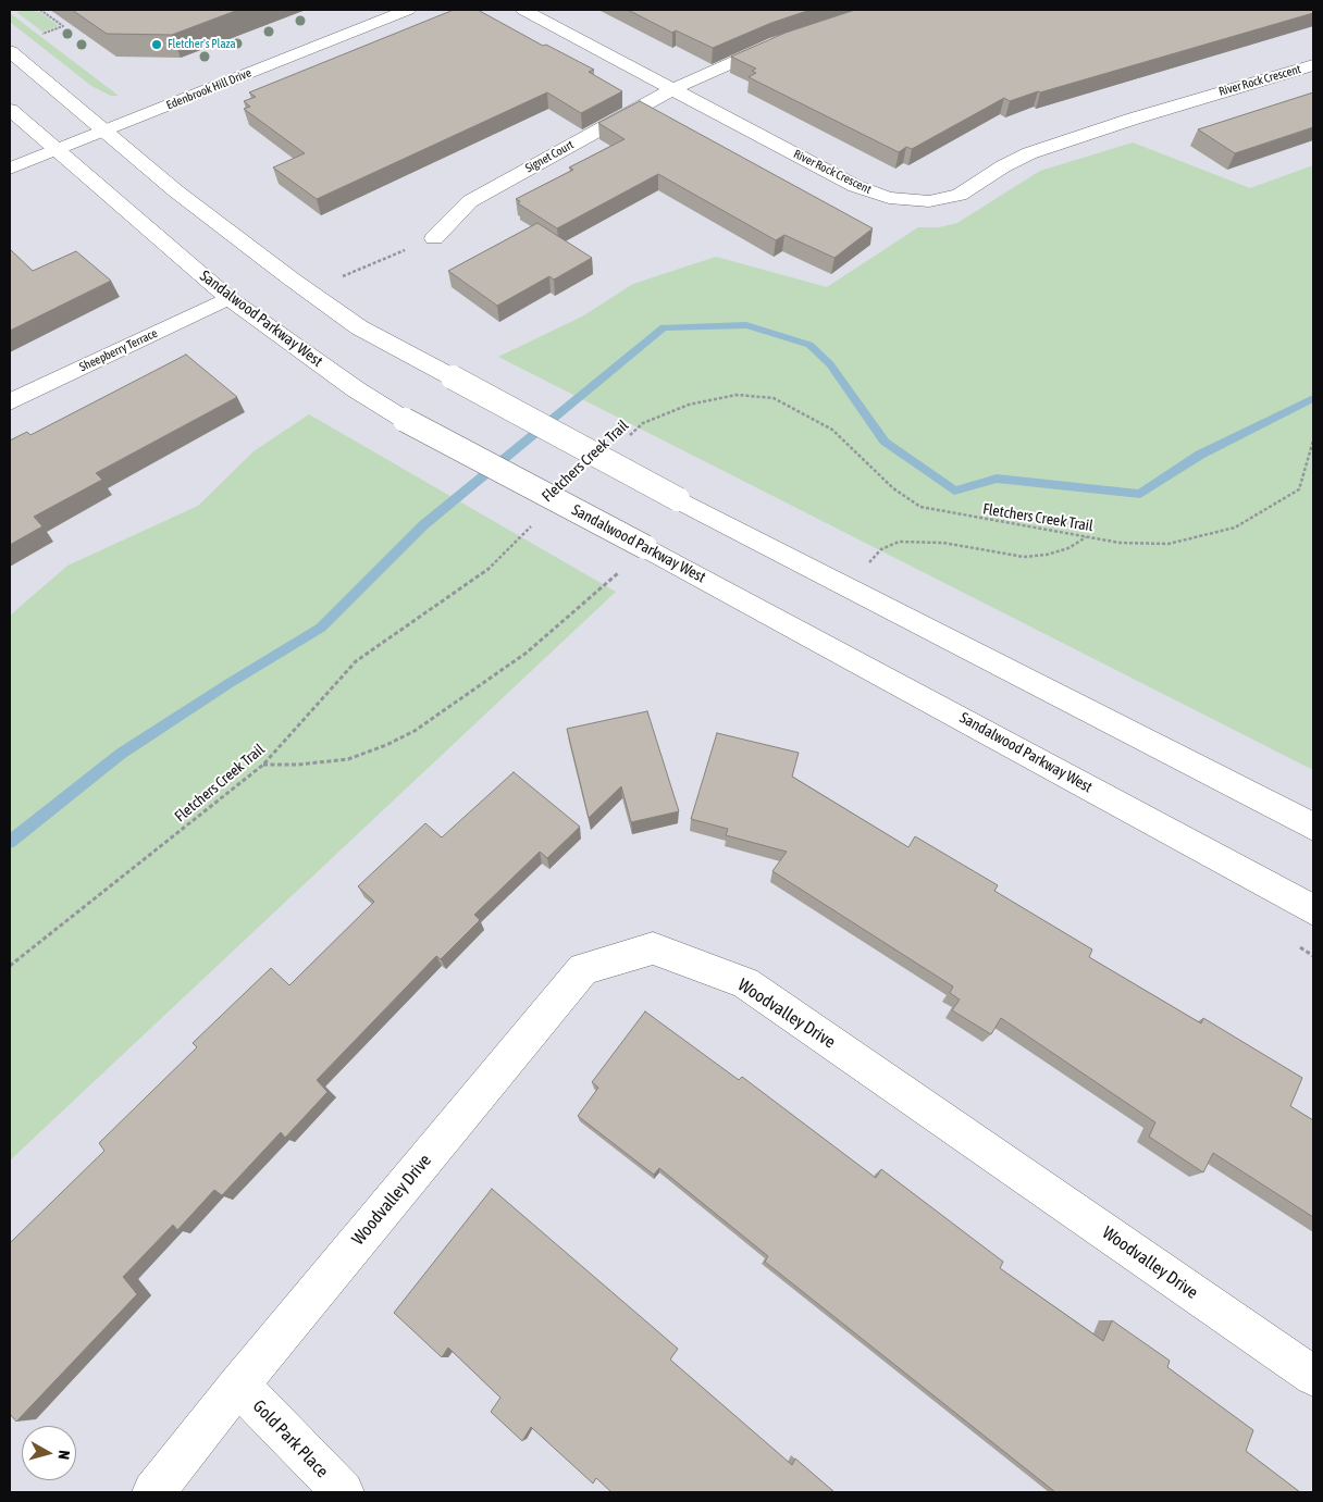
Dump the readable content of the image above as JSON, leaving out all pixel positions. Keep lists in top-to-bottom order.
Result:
{
  "streets": {
    "street": [
      "River Rock Crescent",
      "Edenbrook Hill Drive",
      "Signet Court",
      "Sandalwood Parkway West",
      "Sheepberry Terrace",
      "Woodvalley Drive",
      "Gold Park Place"
    ],
    "path": ["Fletchers Creek Trail"]
  },
  "crossings": [
    ["River Rock Crescent", "Signet Court"],
    ["Edenbrook Hill Drive", "Sandalwood Parkway West"],
    ["Sandalwood Parkway West", "Sheepberry Terrace"],
    ["Woodvalley Drive", "Gold Park Place"]
  ],
  "places": ["Fletcher's Plaza"],
  "north": "right"
}
